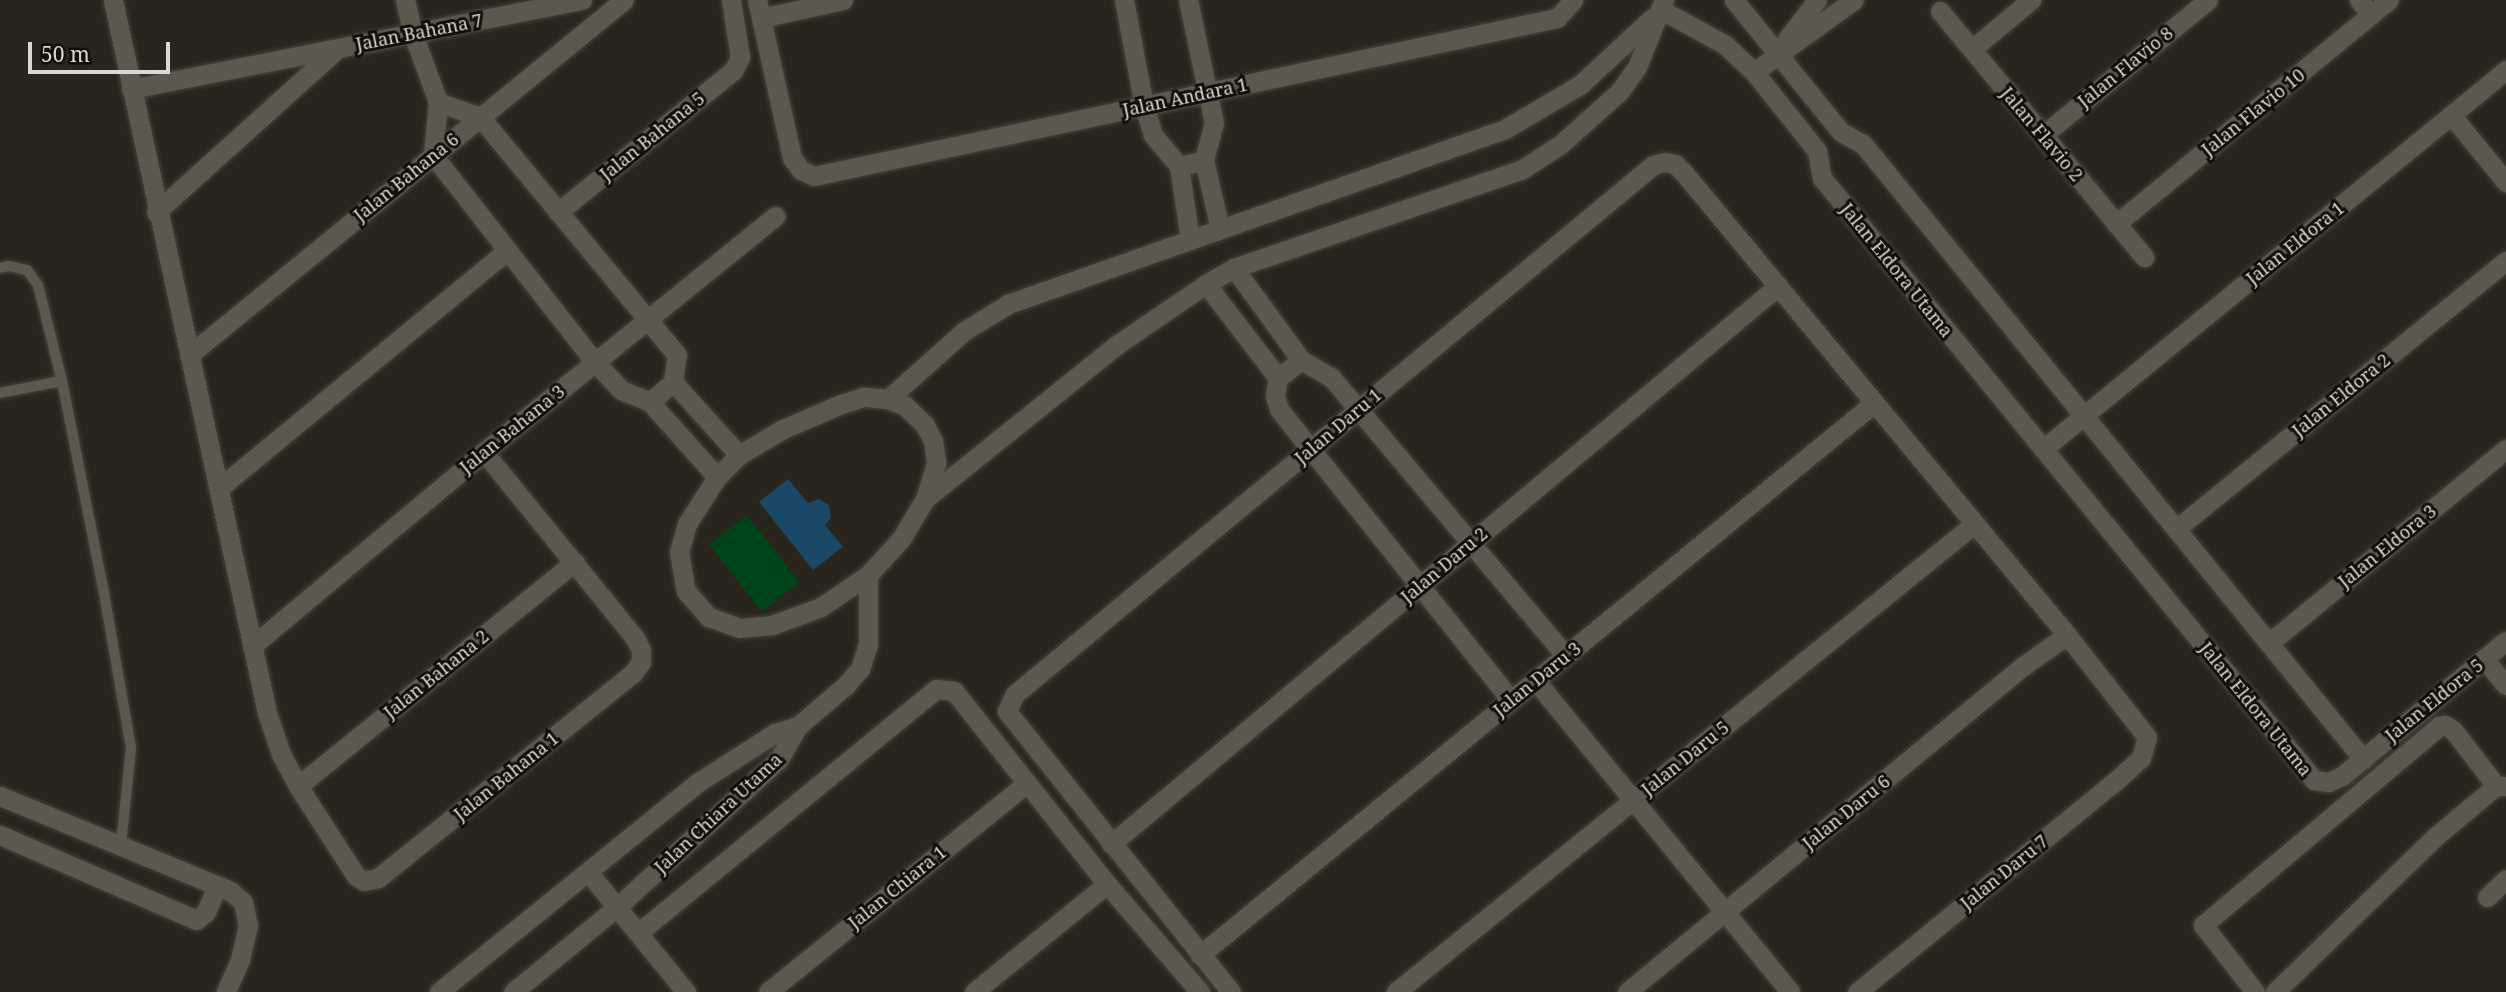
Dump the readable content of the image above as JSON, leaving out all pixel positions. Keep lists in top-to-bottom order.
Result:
{
  "streets": {
    "street": [
      "Jalan Bahana 7",
      "Jalan Flavio 8",
      "Jalan Andara 1",
      "Jalan Flavio 10",
      "Jalan Flavio 2",
      "Jalan Bahana 5",
      "Jalan Bahana 6",
      "Jalan Eldora 1",
      "Jalan Eldora Utama",
      "Jalan Eldora 2",
      "Jalan Daru 1",
      "Jalan Bahana 3",
      "Jalan Eldora 3",
      "Jalan Daru 2",
      "Jalan Bahana 2",
      "Jalan Daru 3",
      "Jalan Eldora 5",
      "Jalan Daru 5",
      "Jalan Bahana 1",
      "Jalan Daru 6",
      "Jalan Chiara Utama",
      "Jalan Daru 7",
      "Jalan Chiara 1"
    ]
  },
  "crossings": [
    ["Jalan Flavio 8", "Jalan Flavio 2"],
    ["Jalan Flavio 10", "Jalan Flavio 2"],
    ["Jalan Eldora 1", "Jalan Eldora Utama"],
    ["Jalan Eldora Utama", "Jalan Eldora 5"],
    ["Jalan Daru 1", "Jalan Daru 2"],
    ["Jalan Bahana 2", "Jalan Bahana 1"],
    ["Jalan Daru 6", "Jalan Daru 7"],
    ["Jalan Chiara Utama", "Jalan Chiara 1"]
  ],
  "scale_bar": "50 m"
}
